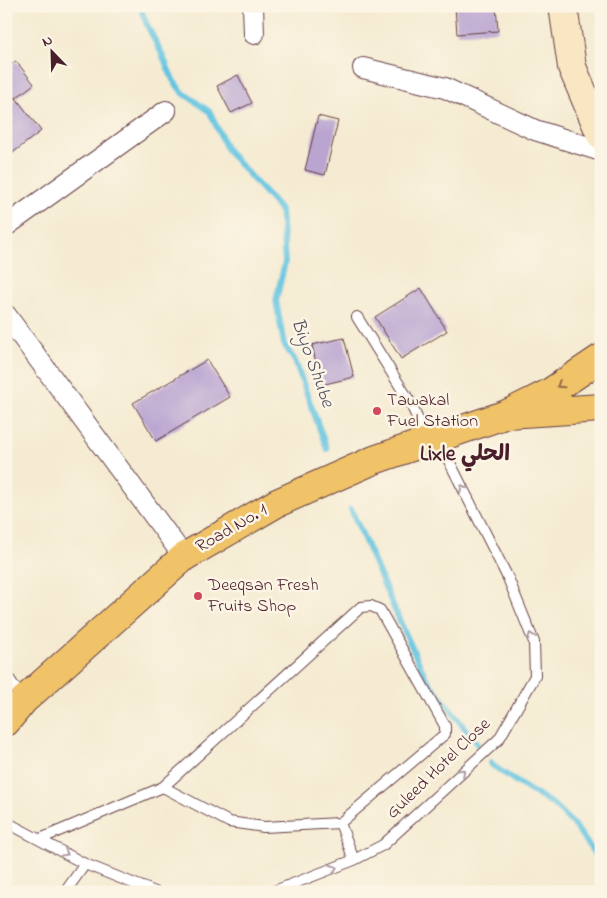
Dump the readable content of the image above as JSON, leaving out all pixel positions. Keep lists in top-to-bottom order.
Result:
{
  "streets": {
    "main road": ["Road No. 1"],
    "lane": ["Guleed Hotel Close"]
  },
  "crossings": [
    ["Road No. 1", "Guleed Hotel Close"]
  ],
  "districts": ["Lixle الحلي"],
  "water": ["Biyo Shube"],
  "places": ["Tawakal Fuel Station", "Deeqsan Fresh Fruits Shop"],
  "north": "top left"
}
